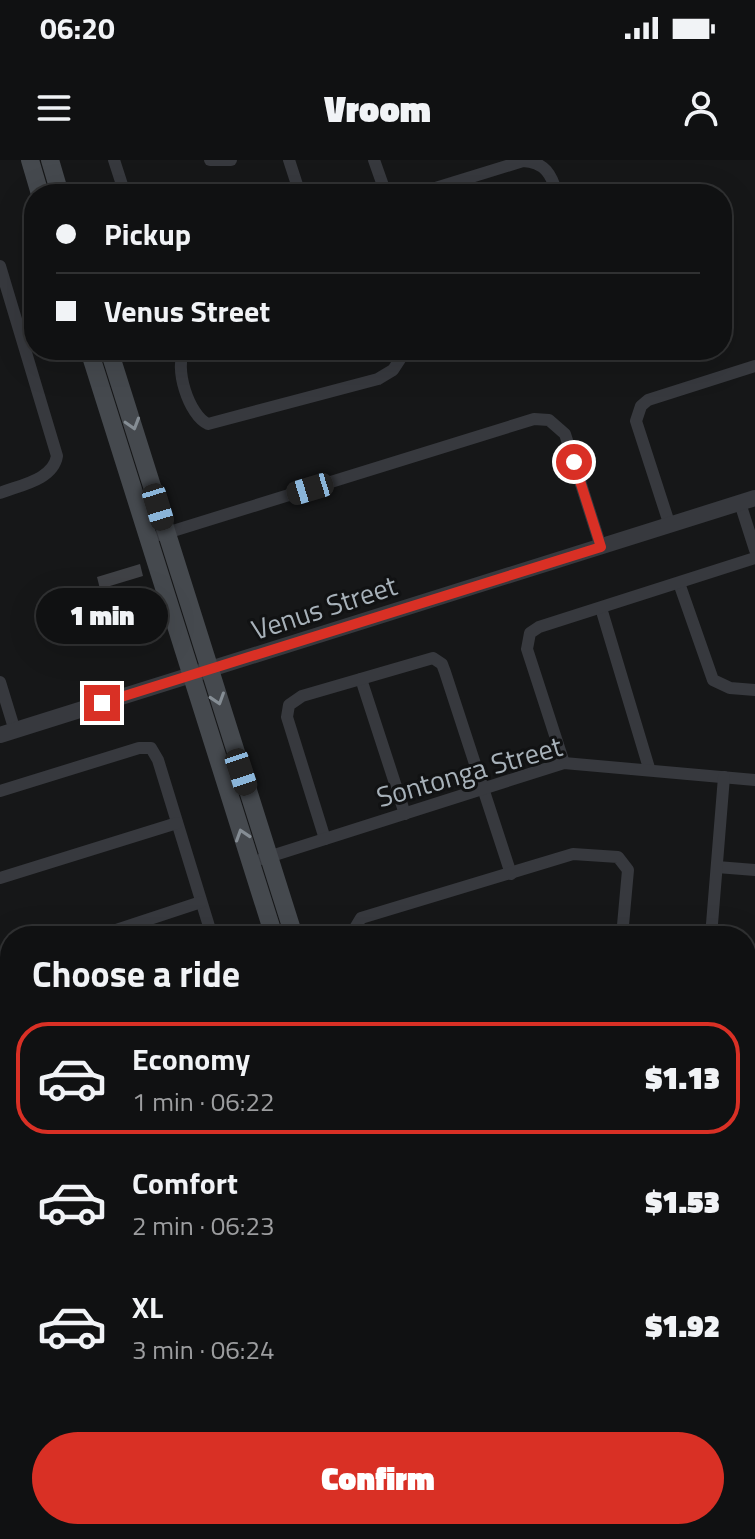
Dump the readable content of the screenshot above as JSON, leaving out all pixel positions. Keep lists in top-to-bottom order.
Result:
{
  "streets": {
    "street": ["Venus Street", "Sontonga Street"]
  },
  "page": {
    "status": "06:20",
    "header": "Vroom",
    "banner": ["Pickup", "Venus Street"],
    "bubble": "1 min",
    "heading": "Choose a ride",
    "list": [
      {
        "name": "Economy",
        "note": "1 min · 06:22",
        "value": "$1.13"
      },
      {
        "name": "Comfort",
        "note": "2 min · 06:23",
        "value": "$1.53"
      },
      {
        "name": "XL",
        "note": "3 min · 06:24",
        "value": "$1.92"
      }
    ],
    "buttons": "Confirm"
  }
}
